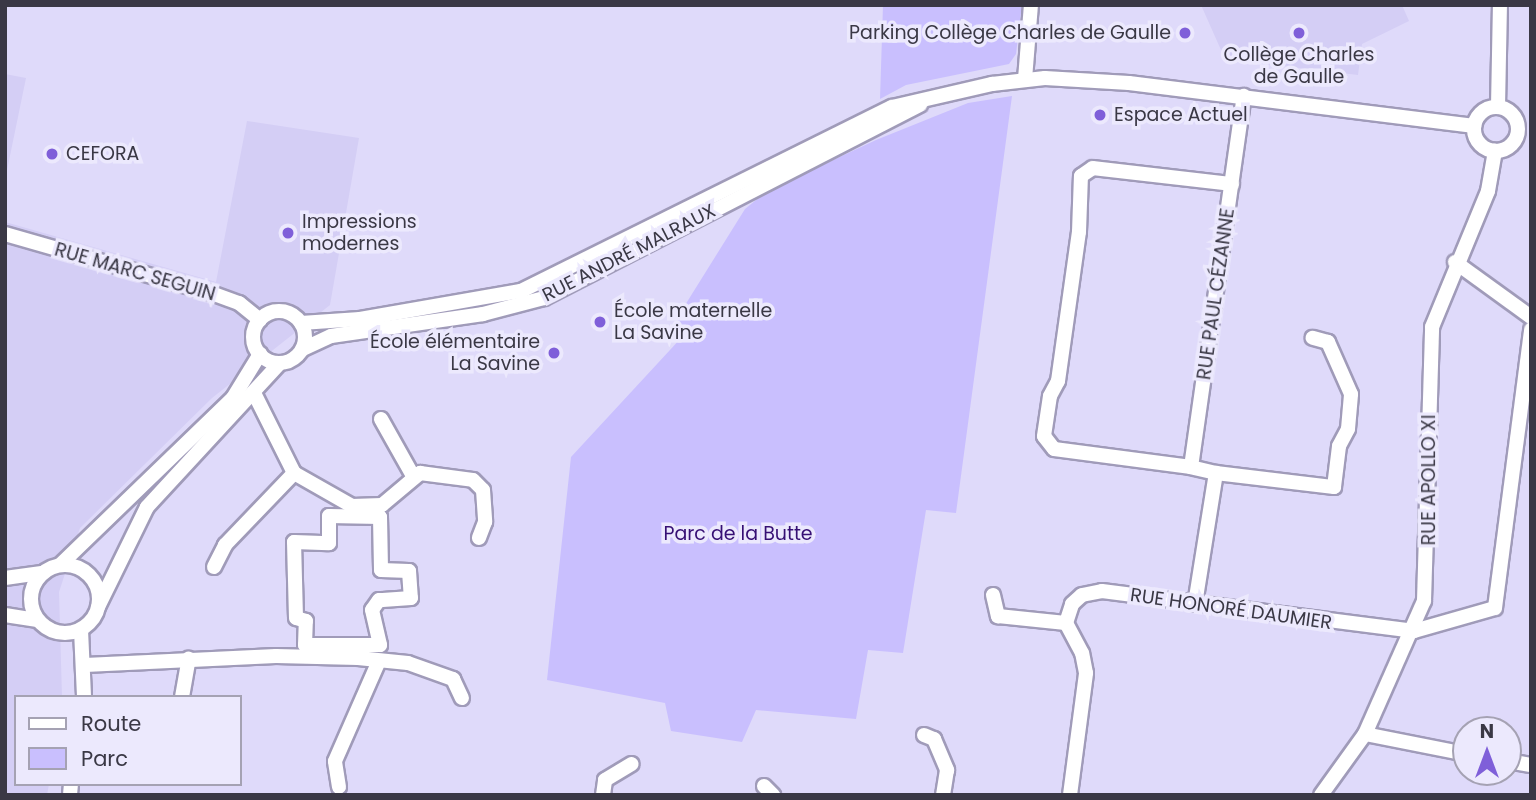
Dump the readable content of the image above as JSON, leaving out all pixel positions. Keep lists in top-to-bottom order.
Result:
{
  "streets": {
    "street": [
      "RUE ANDRÉ MALRAUX",
      "RUE MARC SEGUIN",
      "RUE PAUL CÉZANNE",
      "RUE APOLLO XI",
      "RUE HONORÉ DAUMIER"
    ]
  },
  "crossings": [
    ["RUE ANDRÉ MALRAUX", "RUE MARC SEGUIN"],
    ["RUE ANDRÉ MALRAUX", "RUE PAUL CÉZANNE"],
    ["RUE ANDRÉ MALRAUX", "RUE APOLLO XI"],
    ["RUE APOLLO XI", "RUE HONORÉ DAUMIER"]
  ],
  "parks": ["Parc de la Butte"],
  "places": [
    "Parking Collège Charles de Gaulle",
    "Collège Charles de Gaulle",
    "Espace Actuel",
    "CEFORA",
    "Impressions modernes",
    "École maternelle La Savine",
    "École élémentaire La Savine"
  ],
  "legend": ["Route", "Parc"],
  "north": "top"
}
